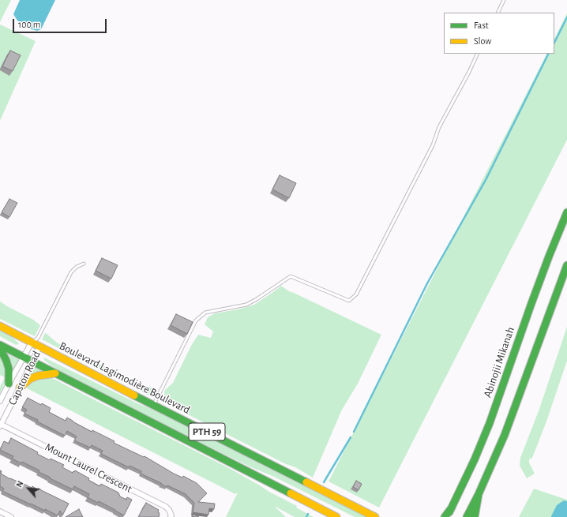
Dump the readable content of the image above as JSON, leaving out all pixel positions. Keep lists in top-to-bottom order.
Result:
{
  "streets": {
    "main road": ["Abinojii Mikanah", "Boulevard Lagimodière Boulevard", "PTH 59"],
    "street": ["Capston Road", "Mount Laurel Crescent"]
  },
  "crossings": [
    ["Capston Road", "Boulevard Lagimodière Boulevard"],
    ["Capston Road", "PTH 59"],
    ["Capston Road", "Mount Laurel Crescent"]
  ],
  "legend": ["Fast", "Slow"],
  "scale_bar": "100 m",
  "north": "top left"
}
